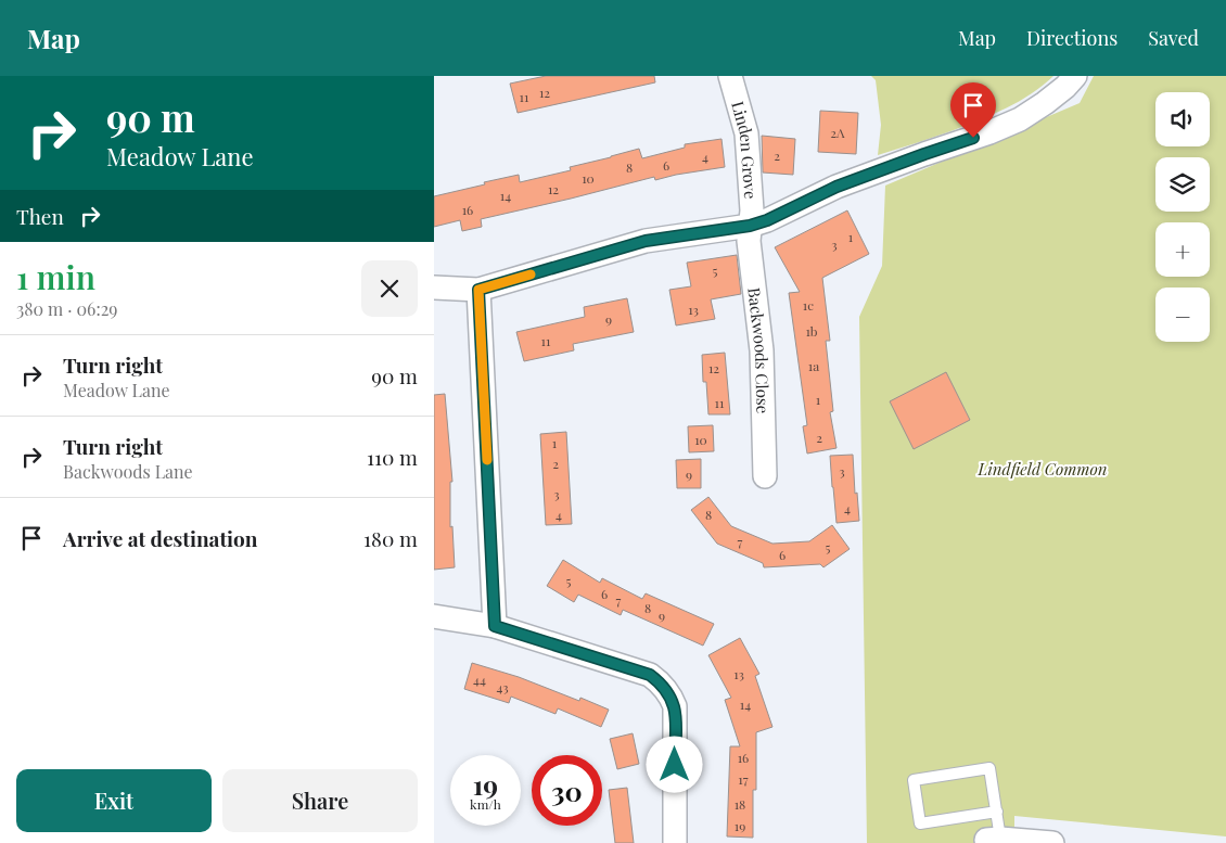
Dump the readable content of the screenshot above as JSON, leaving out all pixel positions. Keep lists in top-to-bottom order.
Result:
{
  "streets": {
    "street": ["Linden Grove", "Backwoods Close"]
  },
  "crossings": [
    ["Linden Grove", "Backwoods Close"]
  ],
  "parks": ["Lindfield Common"],
  "house_numbers": [
    "12",
    "11",
    "2A",
    "2",
    "4",
    "6",
    "8",
    "10",
    "12",
    "14",
    "16",
    "1",
    "3",
    "5",
    "1c",
    "13",
    "9",
    "1b",
    "11",
    "1a",
    "12",
    "1",
    "11",
    "2",
    "10",
    "1",
    "2",
    "3",
    "9",
    "3",
    "4",
    "4",
    "8",
    "7",
    "5",
    "6",
    "5",
    "6",
    "7",
    "8",
    "9",
    "13",
    "44",
    "43",
    "14",
    "16",
    "17",
    "18",
    "19"
  ],
  "page": {
    "header": "Map",
    "nav": ["Map", "Directions", "Saved"],
    "turn": ["90 m", "Meadow Lane"],
    "map_buttons": ["+", "−"],
    "then": "Then",
    "heading": ["1 min", "380 m · 06:29"],
    "list": [
      {
        "name": "Turn right",
        "note": "Meadow Lane",
        "value": "90 m"
      },
      {
        "name": "Turn right",
        "note": "Backwoods Lane",
        "value": "110 m"
      },
      {
        "name": "Arrive at destination",
        "value": "180 m"
      }
    ],
    "speed": "19 km/h",
    "limit": "30",
    "buttons": ["Exit", "Share"]
  }
}
